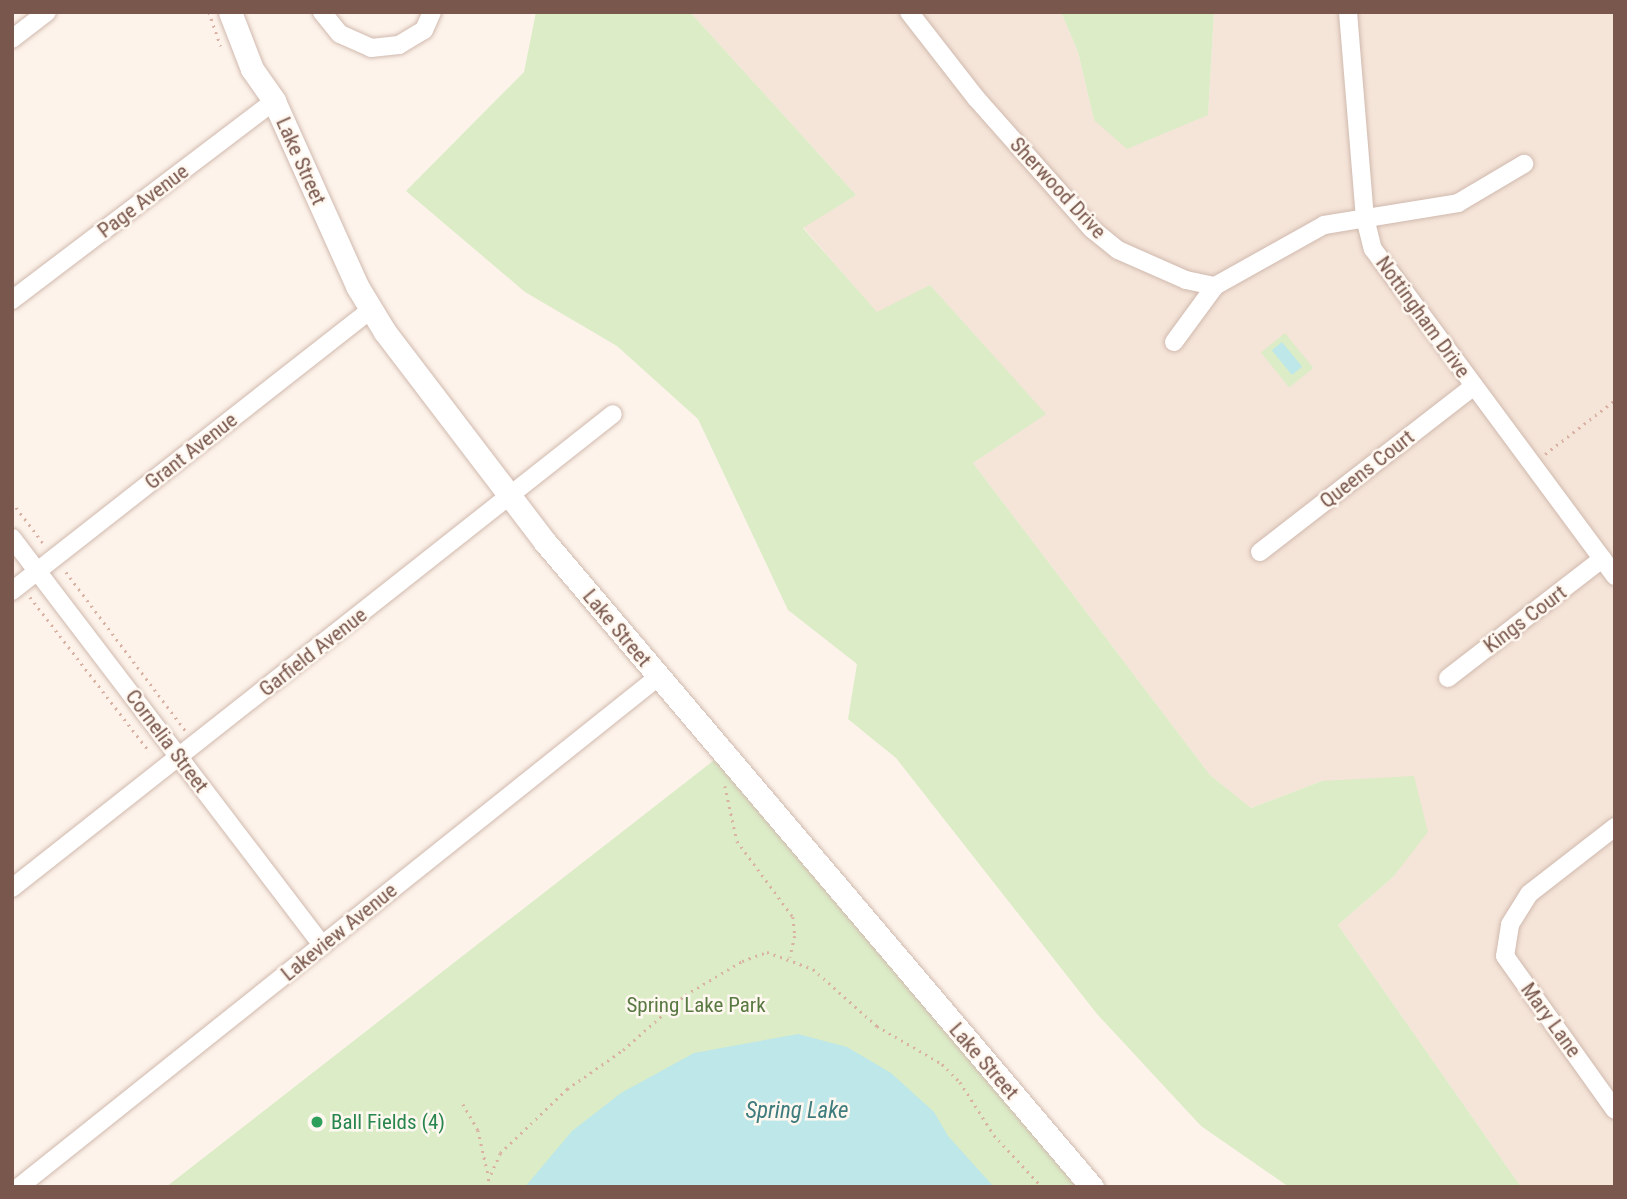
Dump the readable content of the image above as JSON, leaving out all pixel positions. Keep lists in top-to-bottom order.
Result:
{
  "streets": {
    "street": [
      "Lake Street",
      "Sherwood Drive",
      "Page Avenue",
      "Nottingham Drive",
      "Grant Avenue",
      "Queens Court",
      "Kings Court",
      "Garfield Avenue",
      "Cornelia Street",
      "Lakeview Avenue",
      "Mary Lane"
    ]
  },
  "crossings": [
    ["Lake Street", "Page Avenue"],
    ["Lake Street", "Grant Avenue"],
    ["Lake Street", "Garfield Avenue"],
    ["Lake Street", "Lakeview Avenue"],
    ["Nottingham Drive", "Queens Court"],
    ["Nottingham Drive", "Kings Court"],
    ["Grant Avenue", "Cornelia Street"],
    ["Garfield Avenue", "Cornelia Street"],
    ["Cornelia Street", "Lakeview Avenue"]
  ],
  "water": ["Spring Lake"],
  "parks": ["Spring Lake Park"],
  "places": ["Ball Fields (4)"]
}
